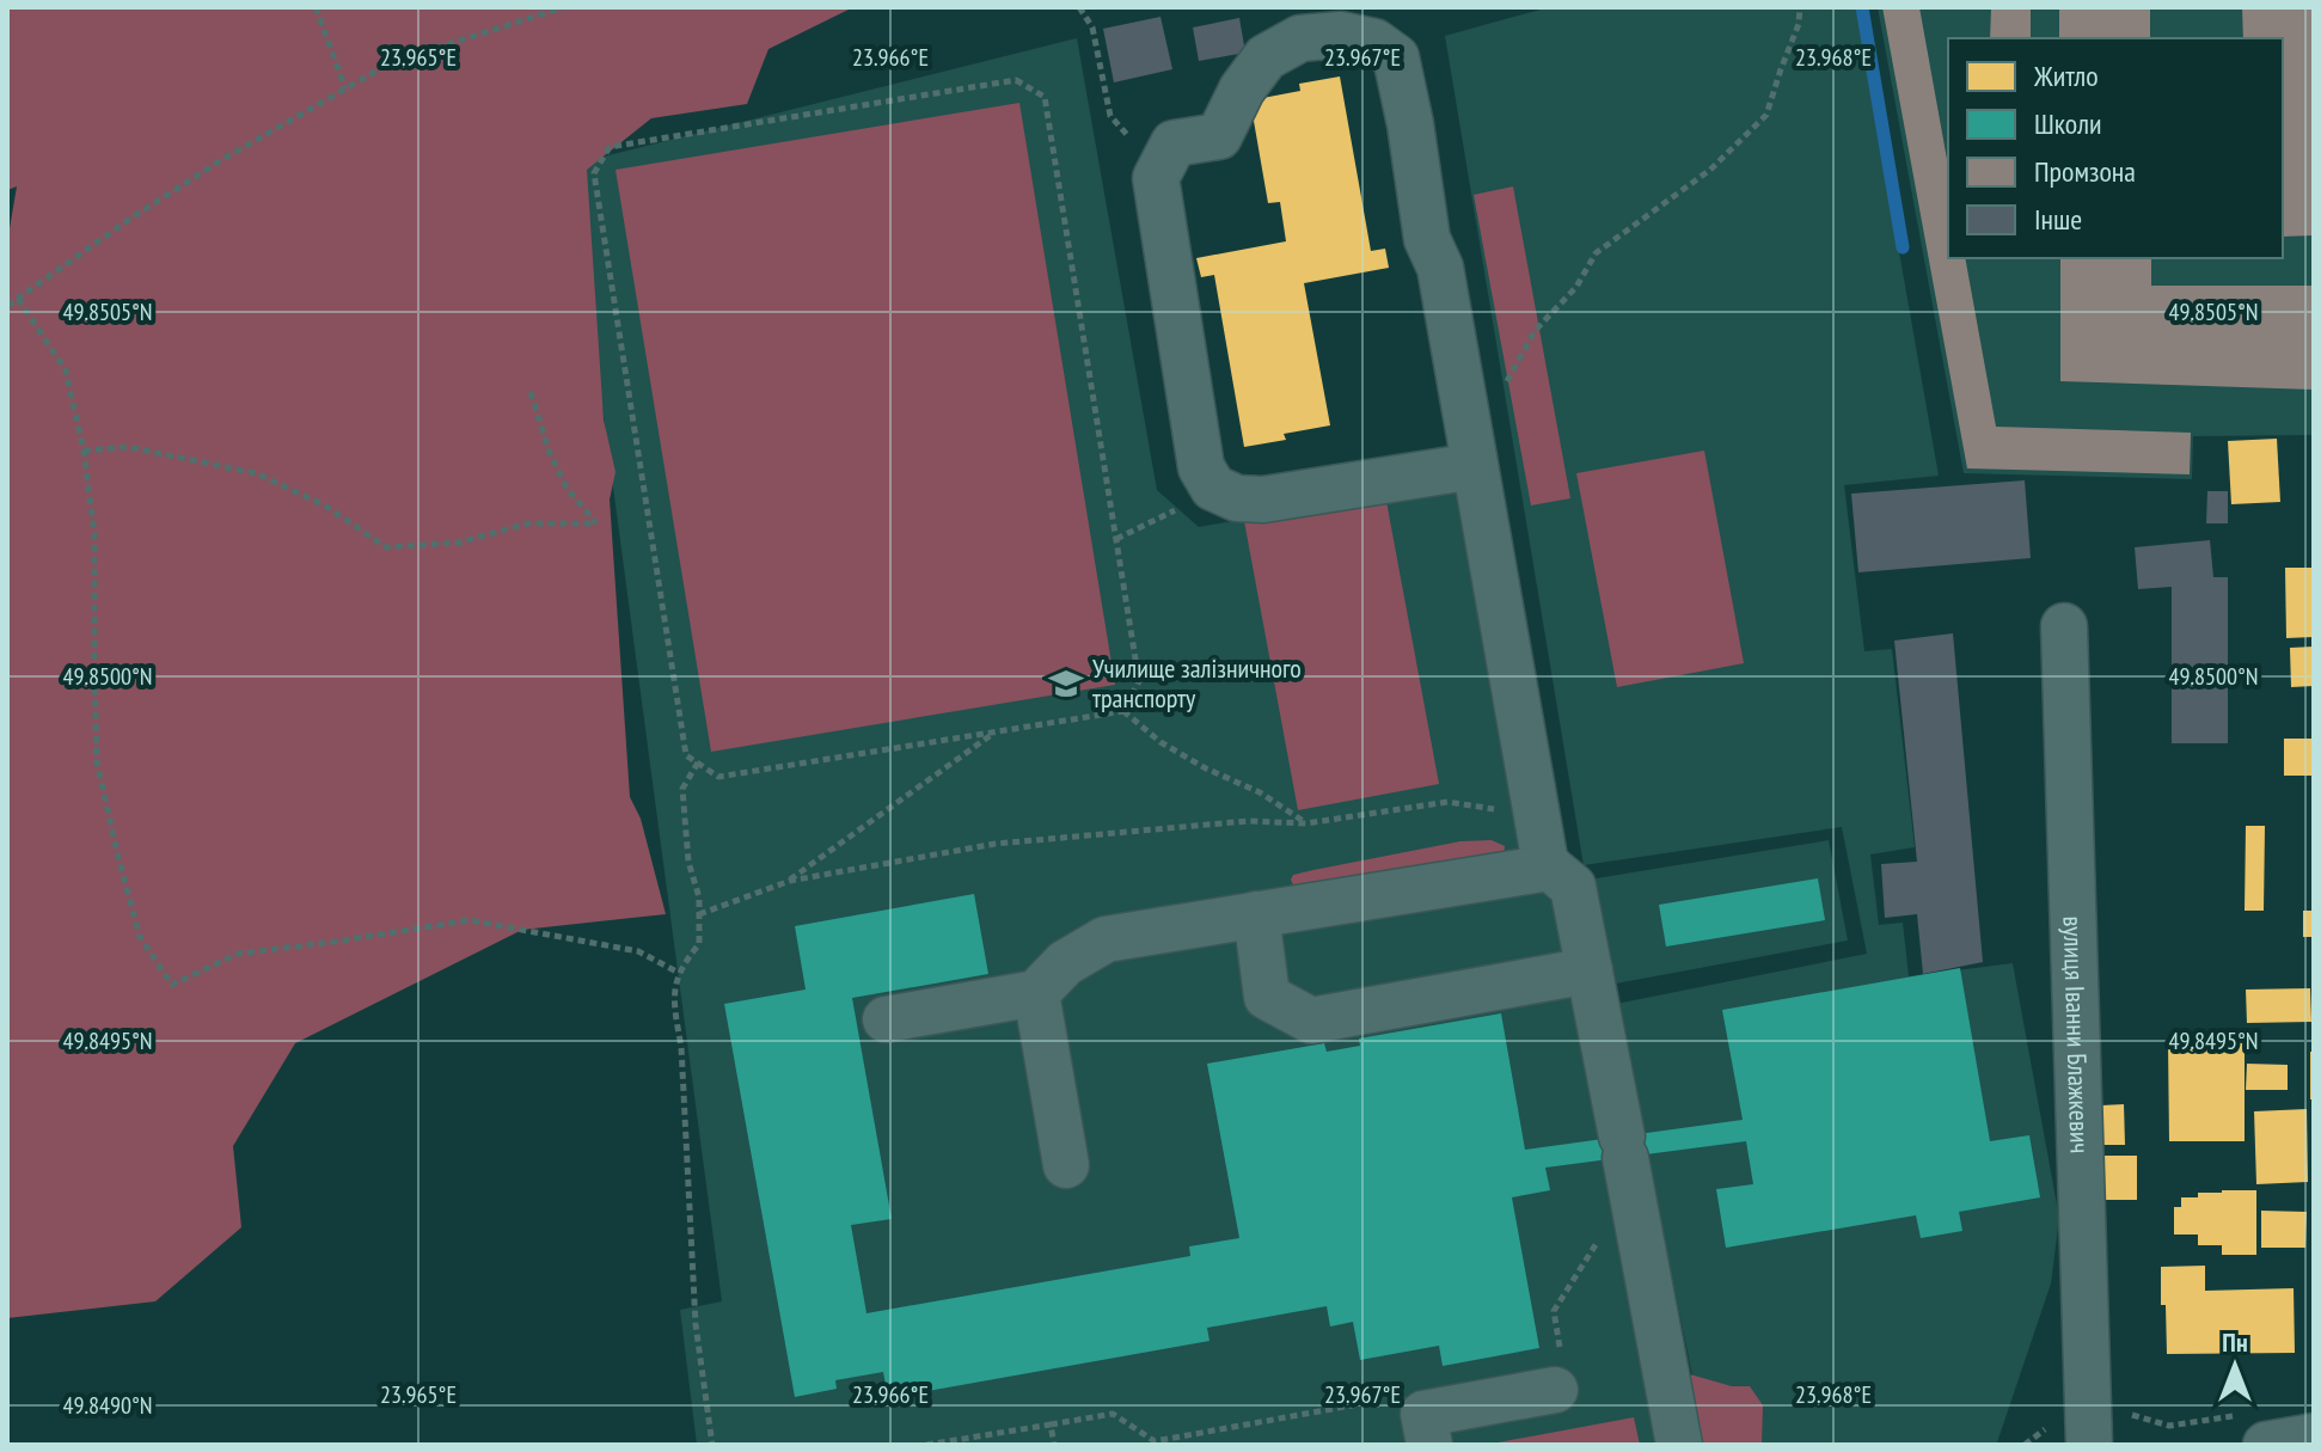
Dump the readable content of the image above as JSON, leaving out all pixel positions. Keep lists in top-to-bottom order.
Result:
{
  "streets": {
    "street": ["вулиця Іванни Блажкевич"]
  },
  "places": {
    "school or university": ["Училище залізничного транспорту"]
  },
  "legend": [
    "Житло",
    "Школи",
    "Промзона",
    "Інше"
  ],
  "north": "top",
  "coordinates": [
    "23.965°E",
    "23.966°E",
    "23.967°E",
    "23.968°E",
    "49.8505°N",
    "49.8500°N",
    "49.8495°N",
    "49.8490°N"
  ]
}
